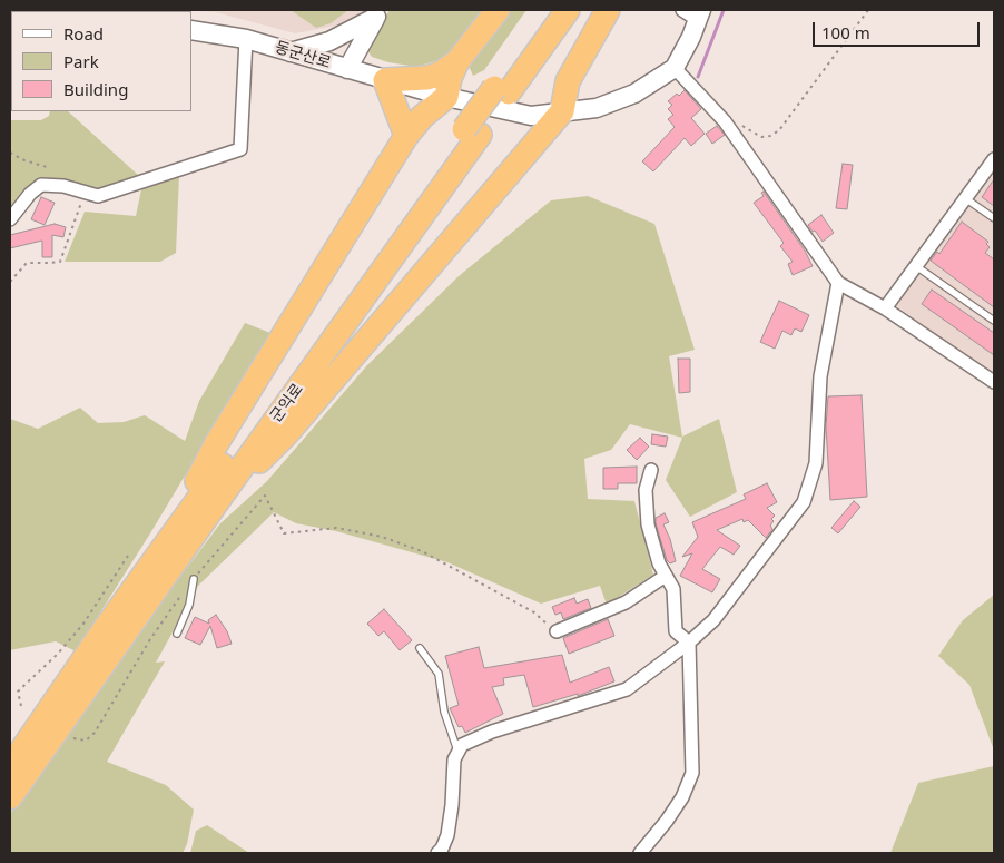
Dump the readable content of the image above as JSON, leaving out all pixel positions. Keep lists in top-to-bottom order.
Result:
{
  "streets": {
    "highway": ["군익로"],
    "street": ["동군산로"]
  },
  "legend": ["Road", "Park", "Building"],
  "scale_bar": "100 m"
}
